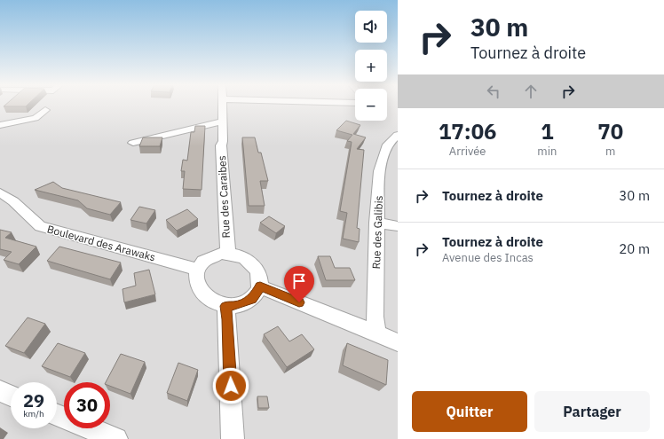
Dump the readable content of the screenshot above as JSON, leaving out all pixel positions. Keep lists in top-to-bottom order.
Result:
{
  "streets": {
    "street": ["Rue des Caraibes", "Rue des Galibis", "Boulevard des Arawaks"]
  },
  "crossings": [
    ["Rue des Caraibes", "Boulevard des Arawaks"]
  ],
  "page": {
    "turn": ["30 m", "Tournez à droite"],
    "map_buttons": ["+", "−"],
    "eta": [
      "17:06",
      "Arrivée",
      "1",
      "min",
      "70",
      "m"
    ],
    "list": [
      {
        "name": "Tournez à droite",
        "value": "30 m"
      },
      {
        "name": "Tournez à droite",
        "note": "Avenue des Incas",
        "value": "20 m"
      }
    ],
    "speed": "29 km/h",
    "limit": "30",
    "buttons": ["Quitter", "Partager"]
  }
}
